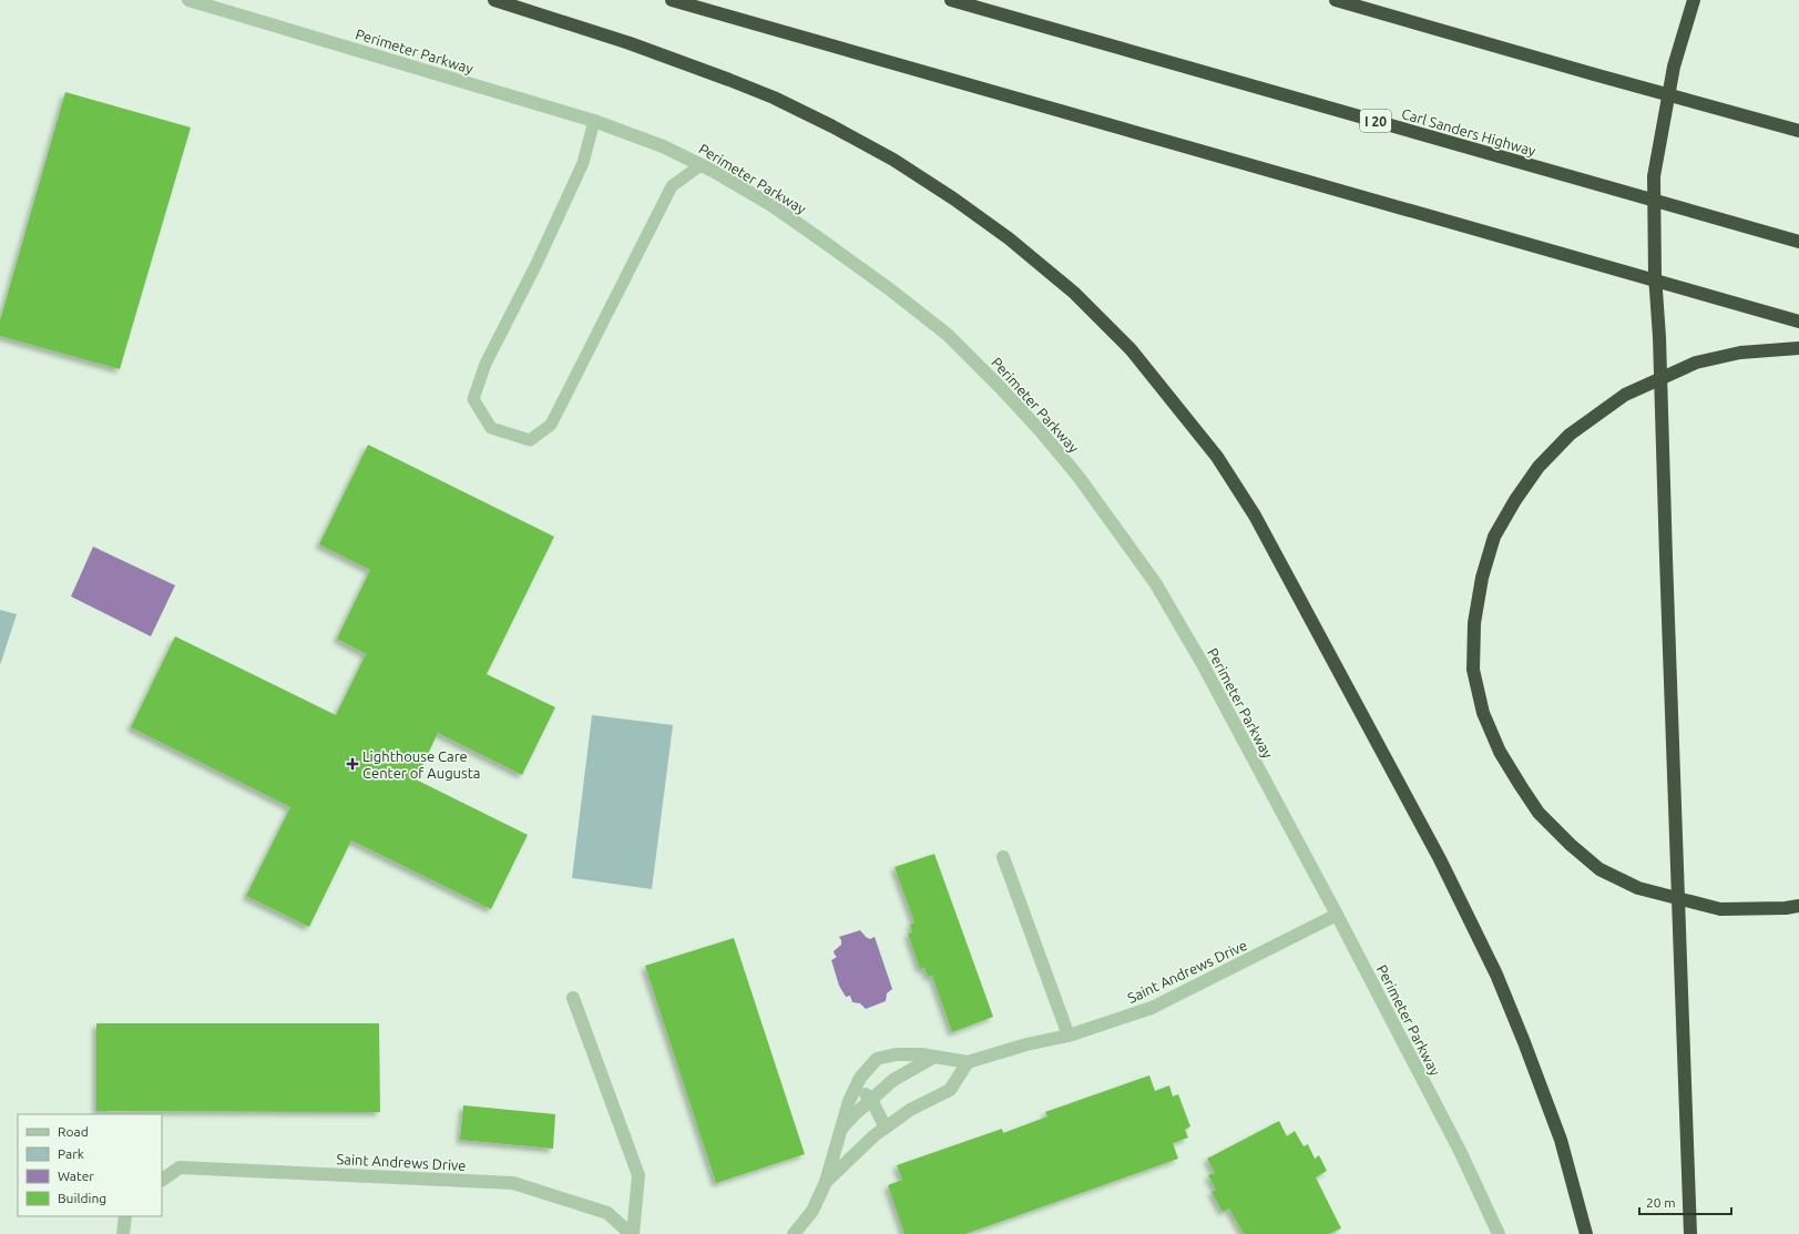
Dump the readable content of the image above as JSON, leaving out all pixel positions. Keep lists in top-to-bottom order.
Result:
{
  "streets": {
    "highway": ["I 20", "Carl Sanders Highway"],
    "street": ["Perimeter Parkway", "Saint Andrews Drive"]
  },
  "crossings": [
    ["Perimeter Parkway", "Saint Andrews Drive"]
  ],
  "places": {
    "health": ["Lighthouse Care Center of Augusta"]
  },
  "legend": [
    "Road",
    "Park",
    "Water",
    "Building"
  ],
  "scale_bar": "20 m"
}
